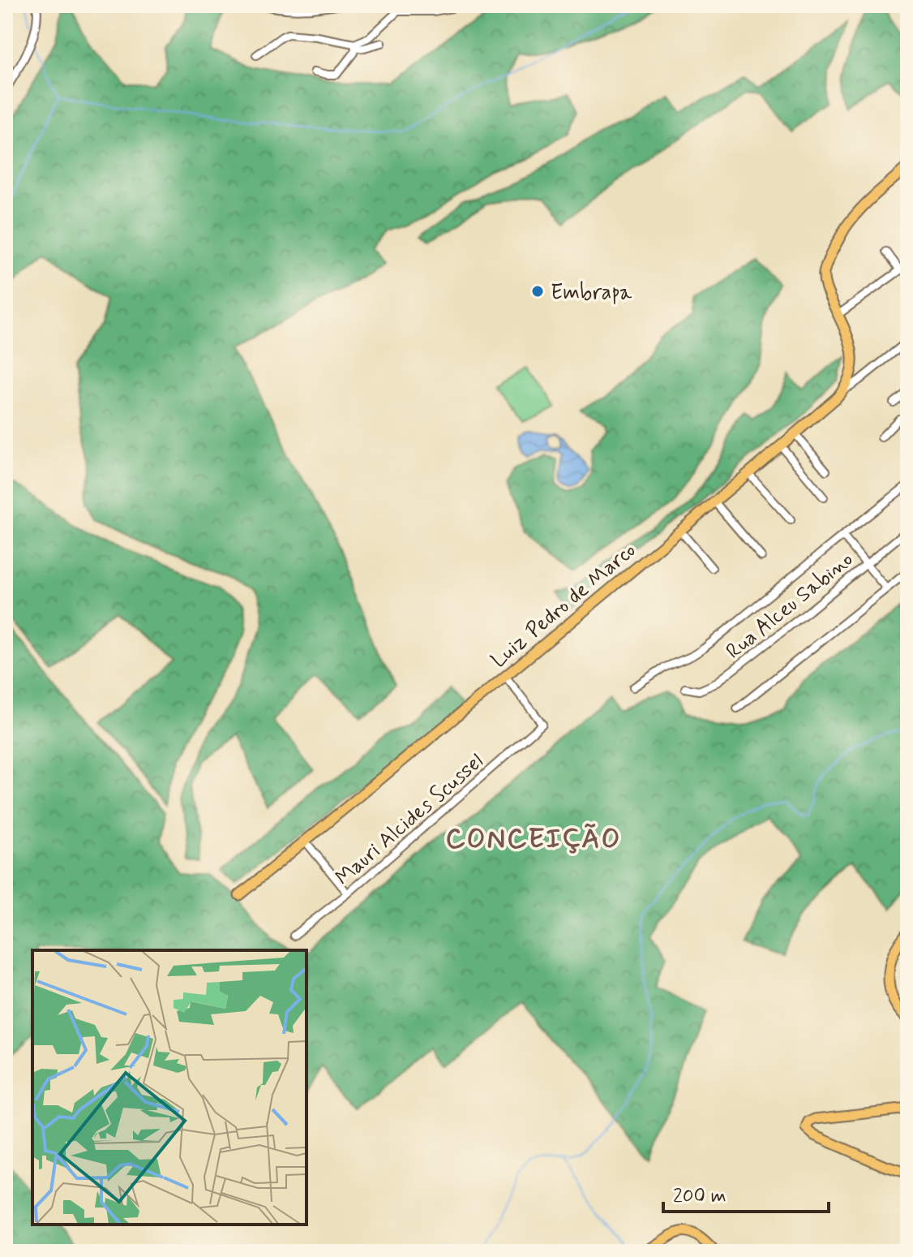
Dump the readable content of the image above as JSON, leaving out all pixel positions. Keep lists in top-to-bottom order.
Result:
{
  "streets": {
    "main road": ["Luiz Pedro de Marco"],
    "street": ["Rua Alceu Sabino", "Mauri Alcides Scussel"]
  },
  "crossings": [
    ["Luiz Pedro de Marco", "Mauri Alcides Scussel"]
  ],
  "districts": ["CONCEIÇÃO"],
  "places": ["Embrapa"],
  "scale_bar": "200 m"
}
